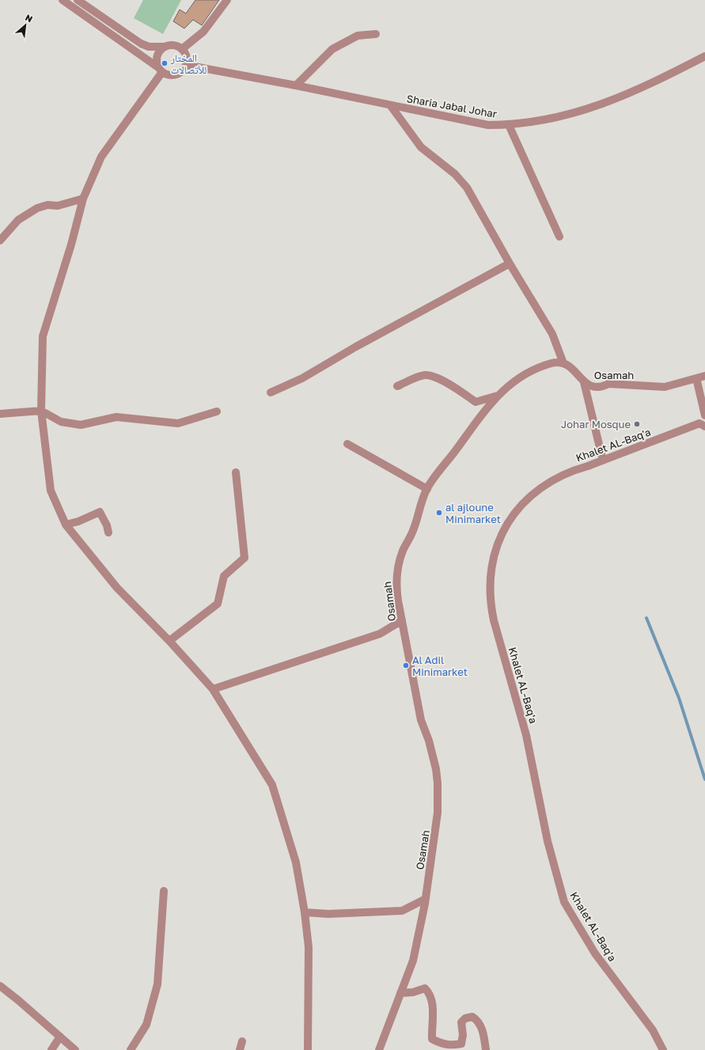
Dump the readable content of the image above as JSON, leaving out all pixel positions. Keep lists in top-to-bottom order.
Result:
{
  "streets": {
    "street": ["Sharia Jabal Johar", "Osamah", "Khalet AL-Baq'a"]
  },
  "places": [
    "المختار للأتصالات",
    "Johar Mosque",
    "al ajloune Minimarket",
    "Al Adil Minimarket"
  ],
  "north": "top right"
}
